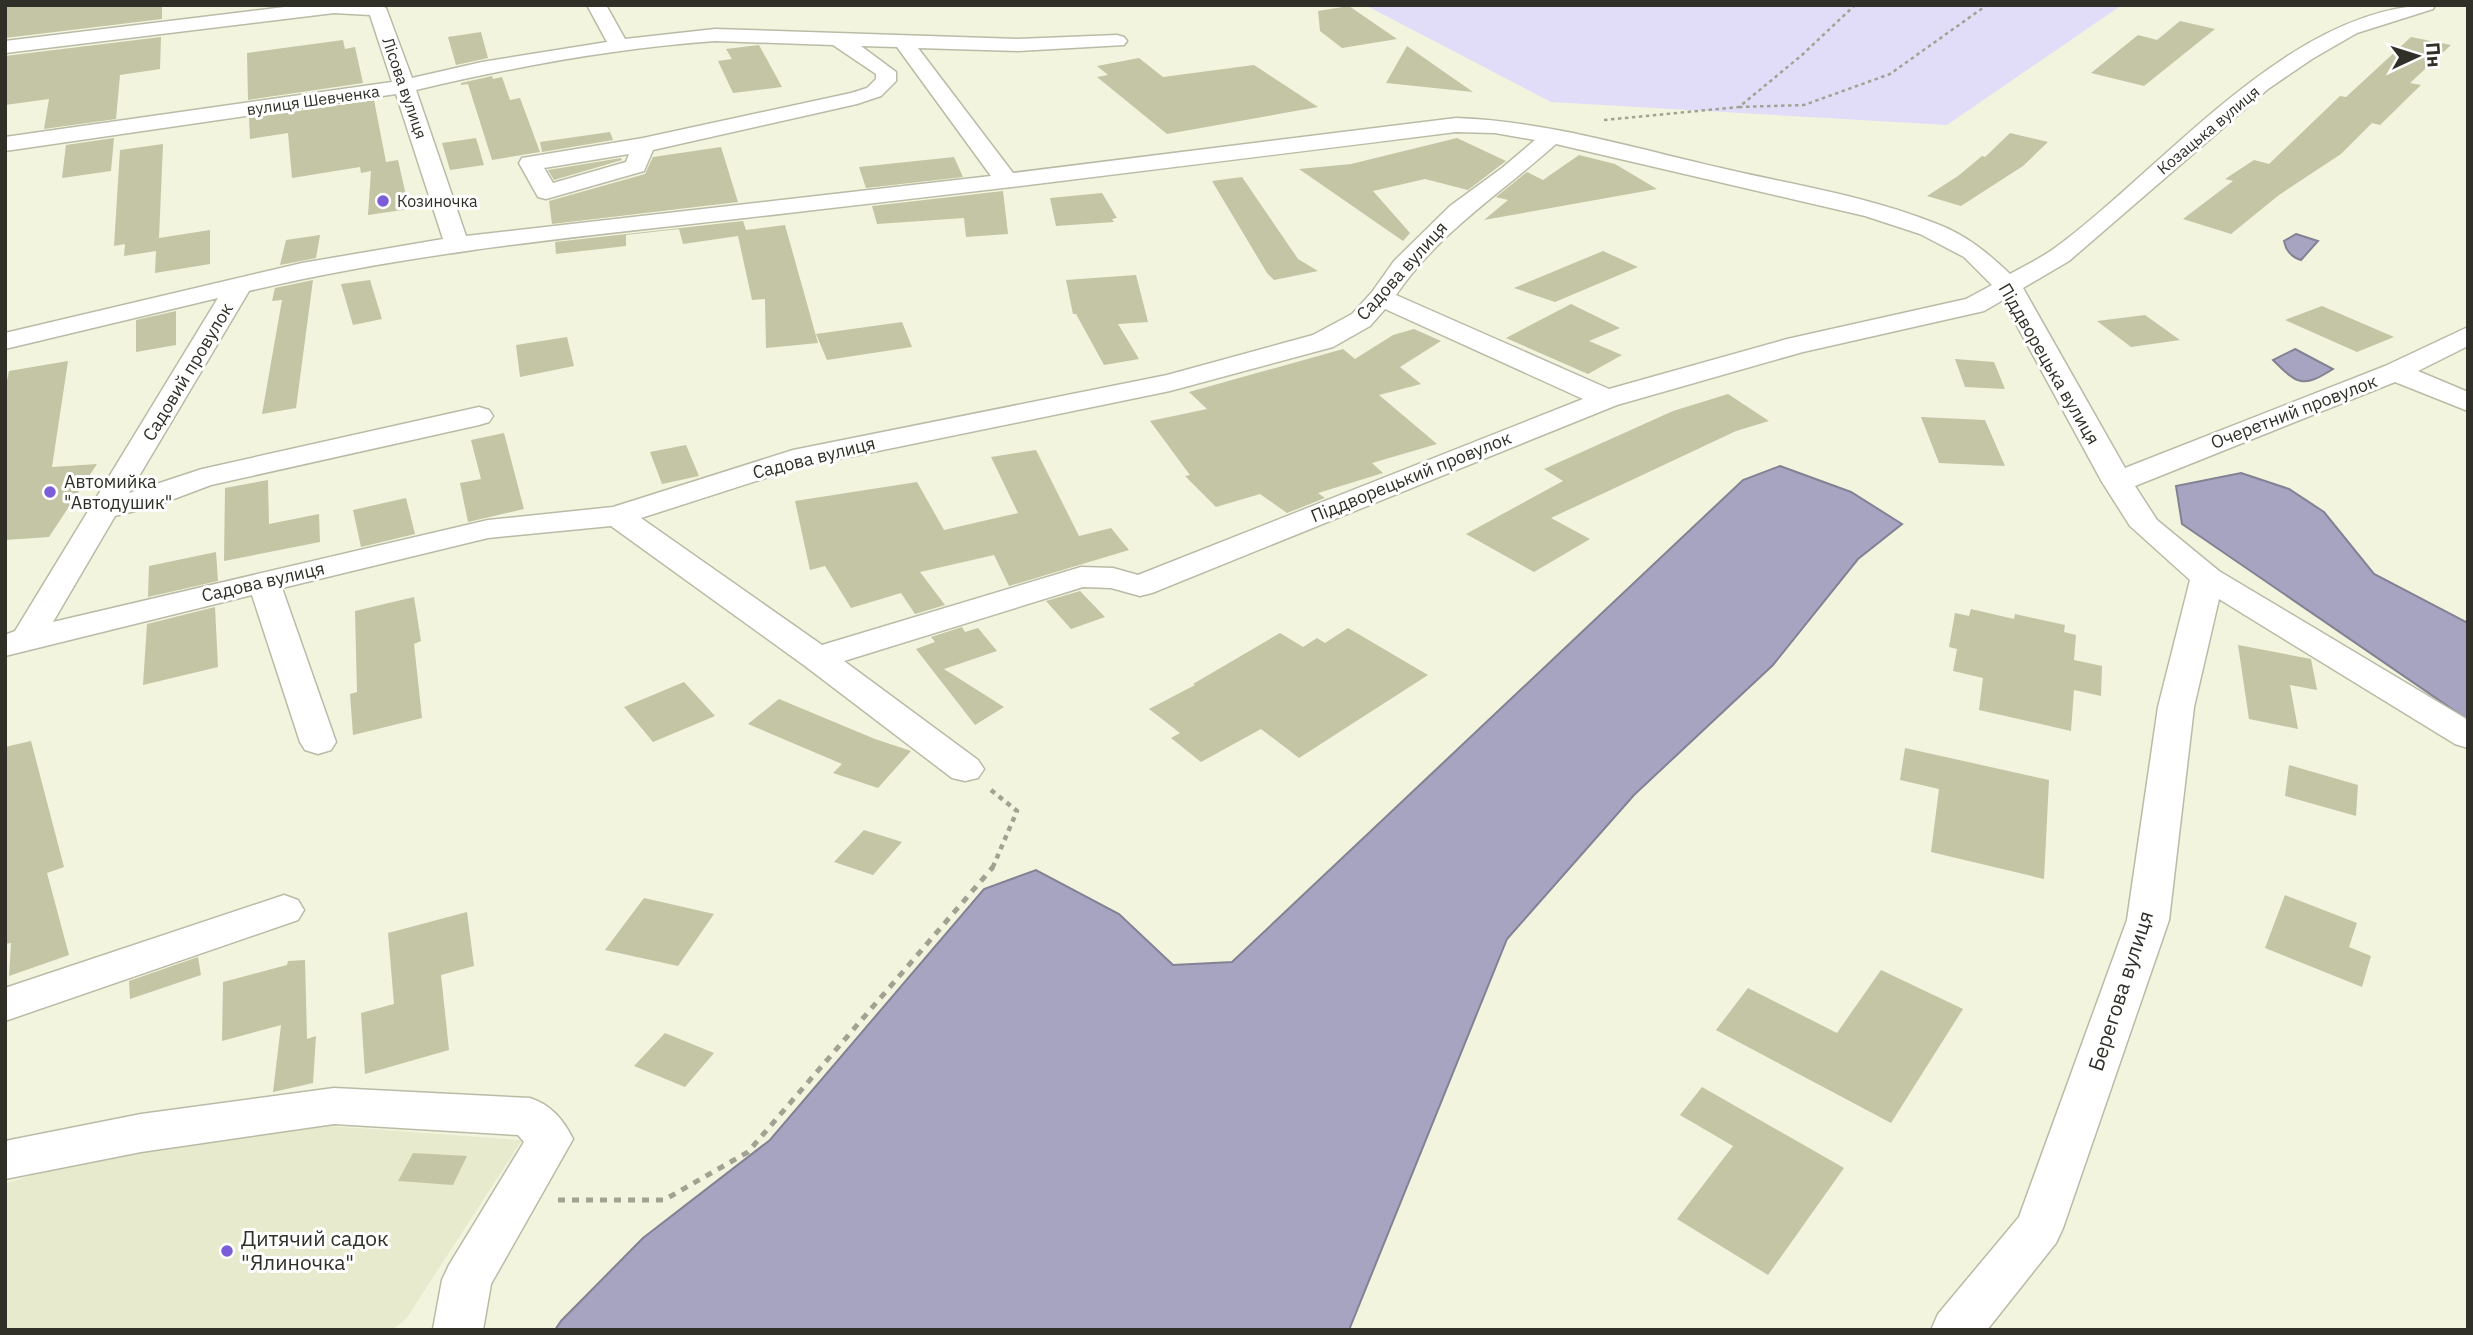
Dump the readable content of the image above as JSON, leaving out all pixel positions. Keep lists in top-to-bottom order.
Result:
{
  "streets": {
    "street": [
      "Лісова вулиця",
      "вулиця Шевченка",
      "Козацька вулиця",
      "Садова вулиця",
      "Піддворецька вулиця",
      "Садовий провулок",
      "Очеретний провулок",
      "Піддворецький провулок",
      "Берегова вулиця"
    ]
  },
  "crossings": [
    ["Лісова вулиця", "вулиця Шевченка"],
    ["Лісова вулиця", "Піддворецька вулиця"],
    ["Козацька вулиця", "Піддворецька вулиця"],
    ["Козацька вулиця", "Піддворецький провулок"],
    ["Садова вулиця", "Піддворецька вулиця"],
    ["Садова вулиця", "Садовий провулок"],
    ["Піддворецька вулиця", "Садовий провулок"],
    ["Піддворецька вулиця", "Очеретний провулок"],
    ["Піддворецька вулиця", "Піддворецький провулок"],
    ["Піддворецька вулиця", "Берегова вулиця"]
  ],
  "places": ["Козиночка", "Автомийка \"Автодушик\"", "Дитячий садок \"Ялиночка\""],
  "north": "right"
}
